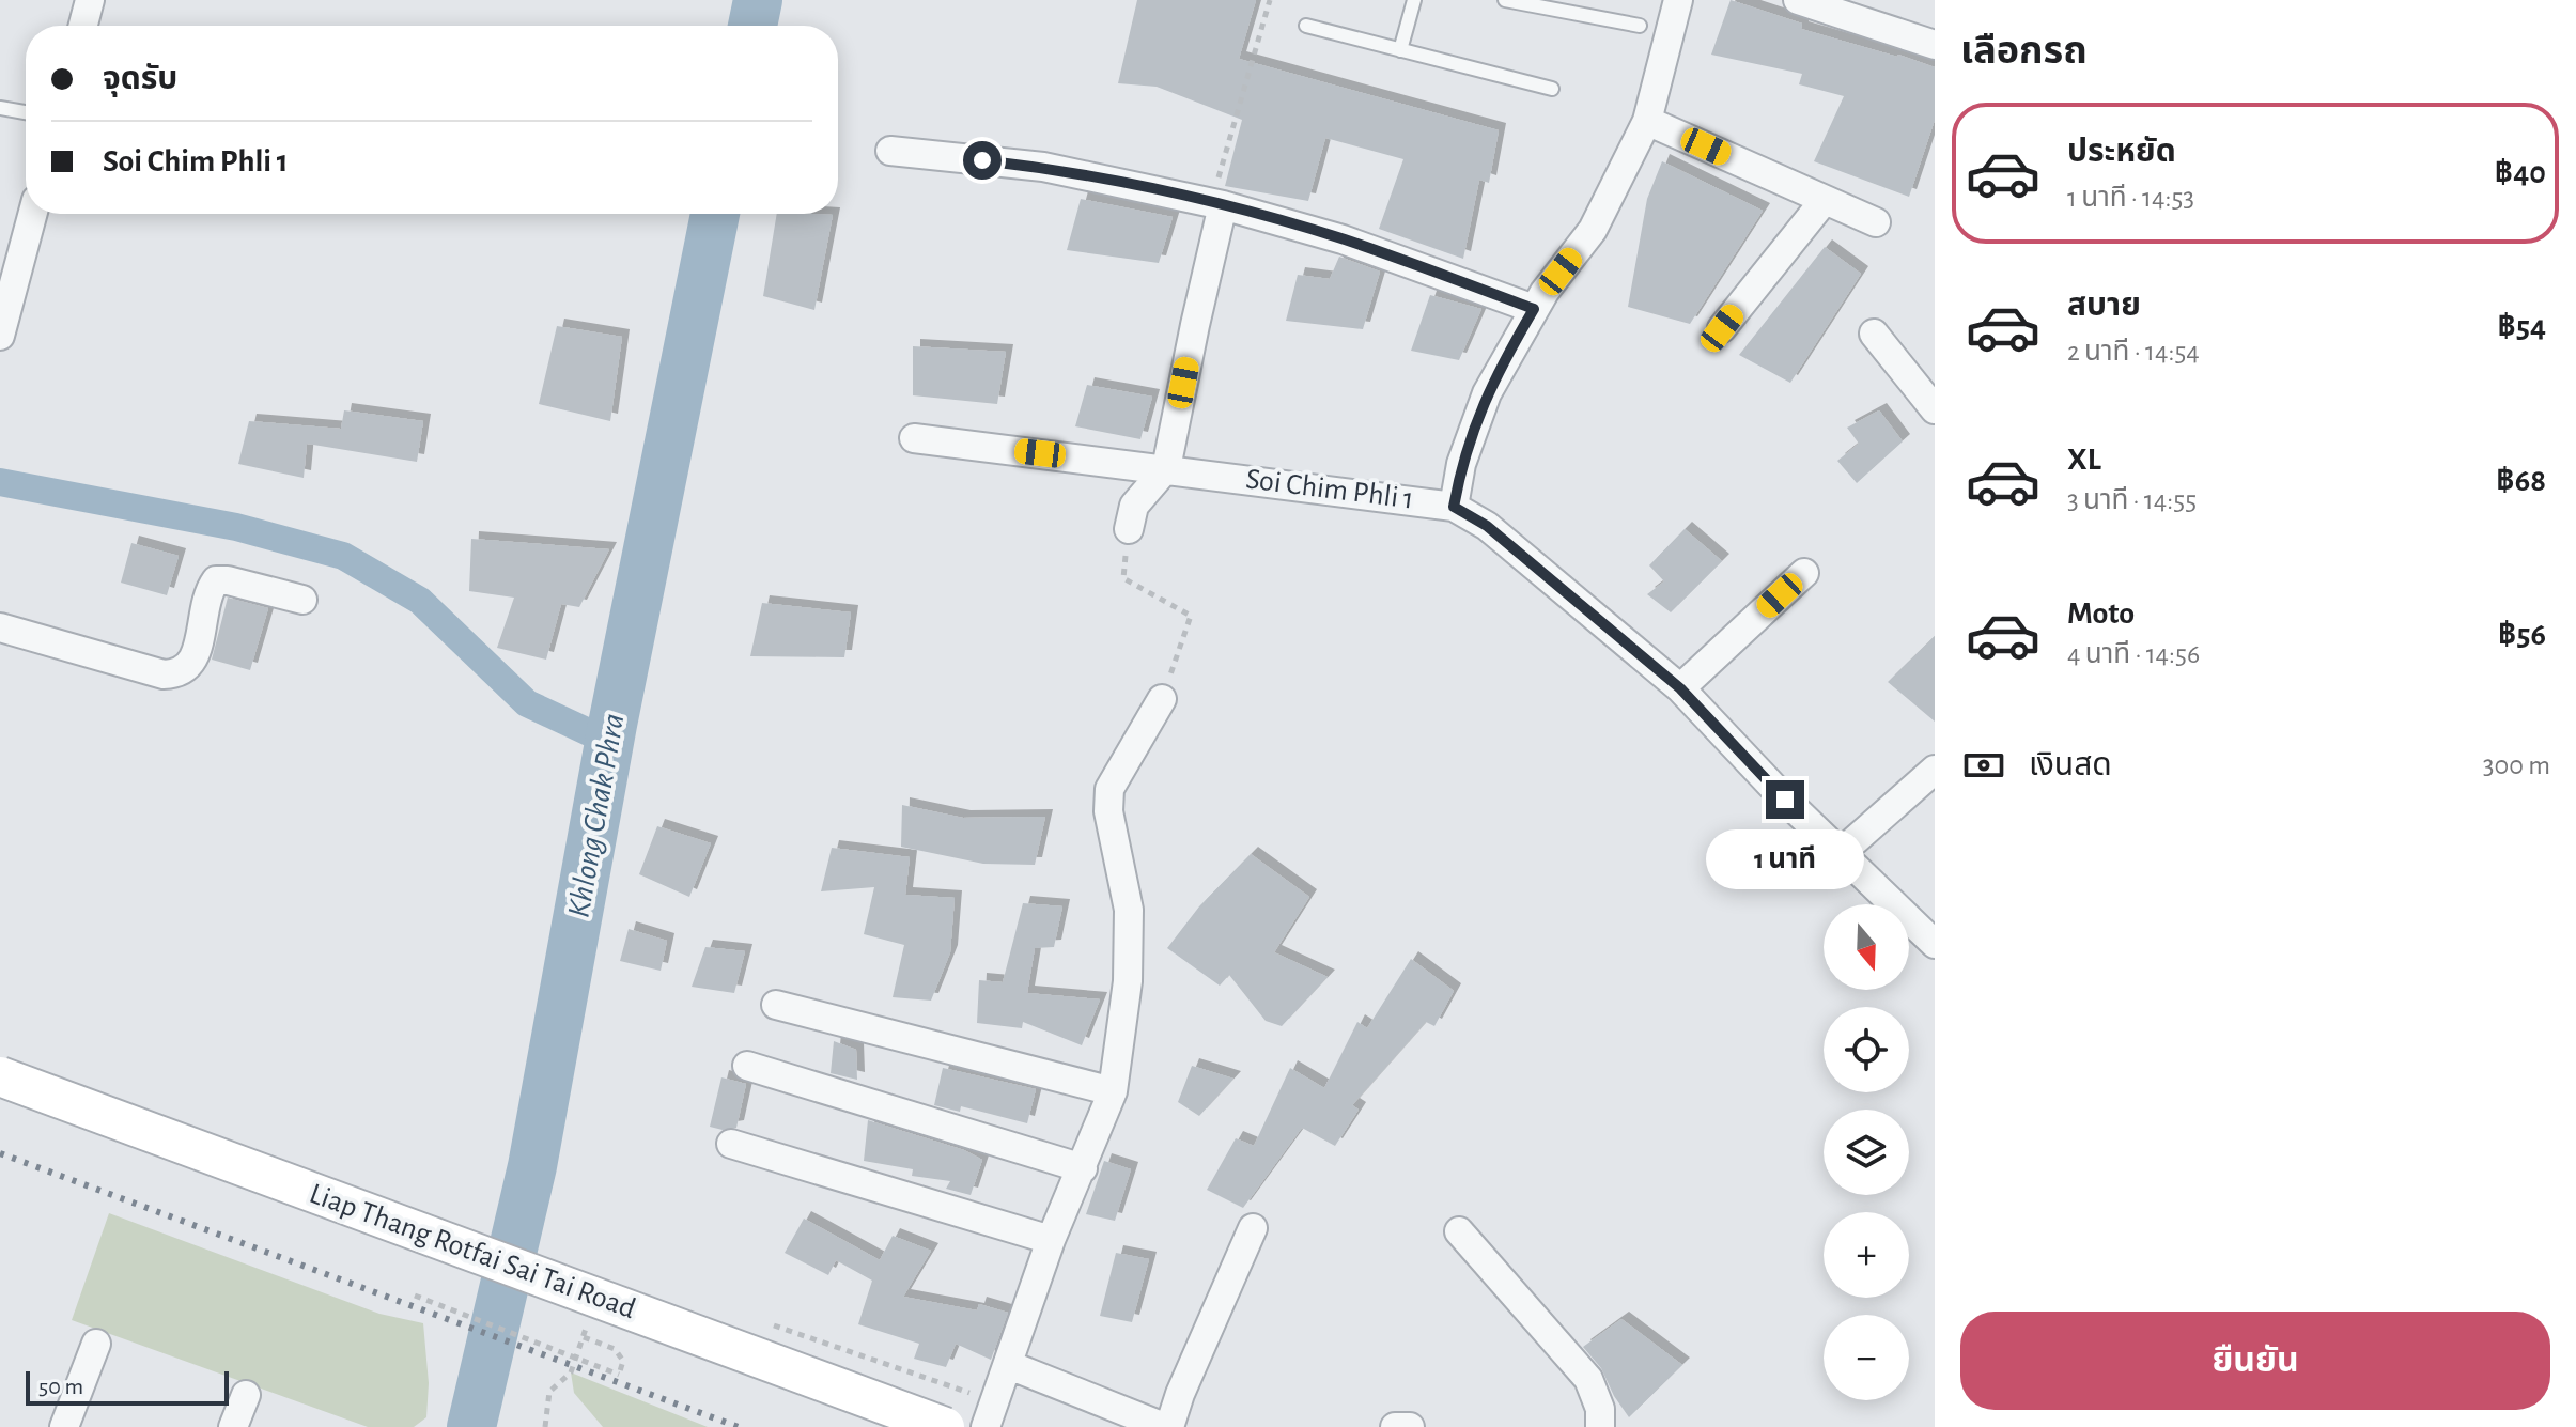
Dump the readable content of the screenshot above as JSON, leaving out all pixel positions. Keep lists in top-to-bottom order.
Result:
{
  "streets": {
    "main road": ["Liap Thang Rotfai Sai Tai Road"],
    "street": ["Soi Chim Phli 1"]
  },
  "water": ["Khlong Chak Phra"],
  "scale_bar": "50 m",
  "north": "bottom",
  "page": {
    "heading": "เลือกรถ",
    "banner": ["จุดรับ", "Soi Chim Phli 1"],
    "list": [
      {
        "name": "ประหยัด",
        "note": "1 นาที · 14:53",
        "value": "฿40"
      },
      {
        "name": "สบาย",
        "note": "2 นาที · 14:54",
        "value": "฿54"
      },
      {
        "name": "XL",
        "note": "3 นาที · 14:55",
        "value": "฿68"
      },
      {
        "name": "Moto",
        "note": "4 นาที · 14:56",
        "value": "฿56"
      }
    ],
    "pay": ["เงินสด", "300 m"],
    "bubble": "1 นาที",
    "map_buttons": ["+", "−"],
    "buttons": "ยืนยัน",
    "scale": "50 m"
  }
}
